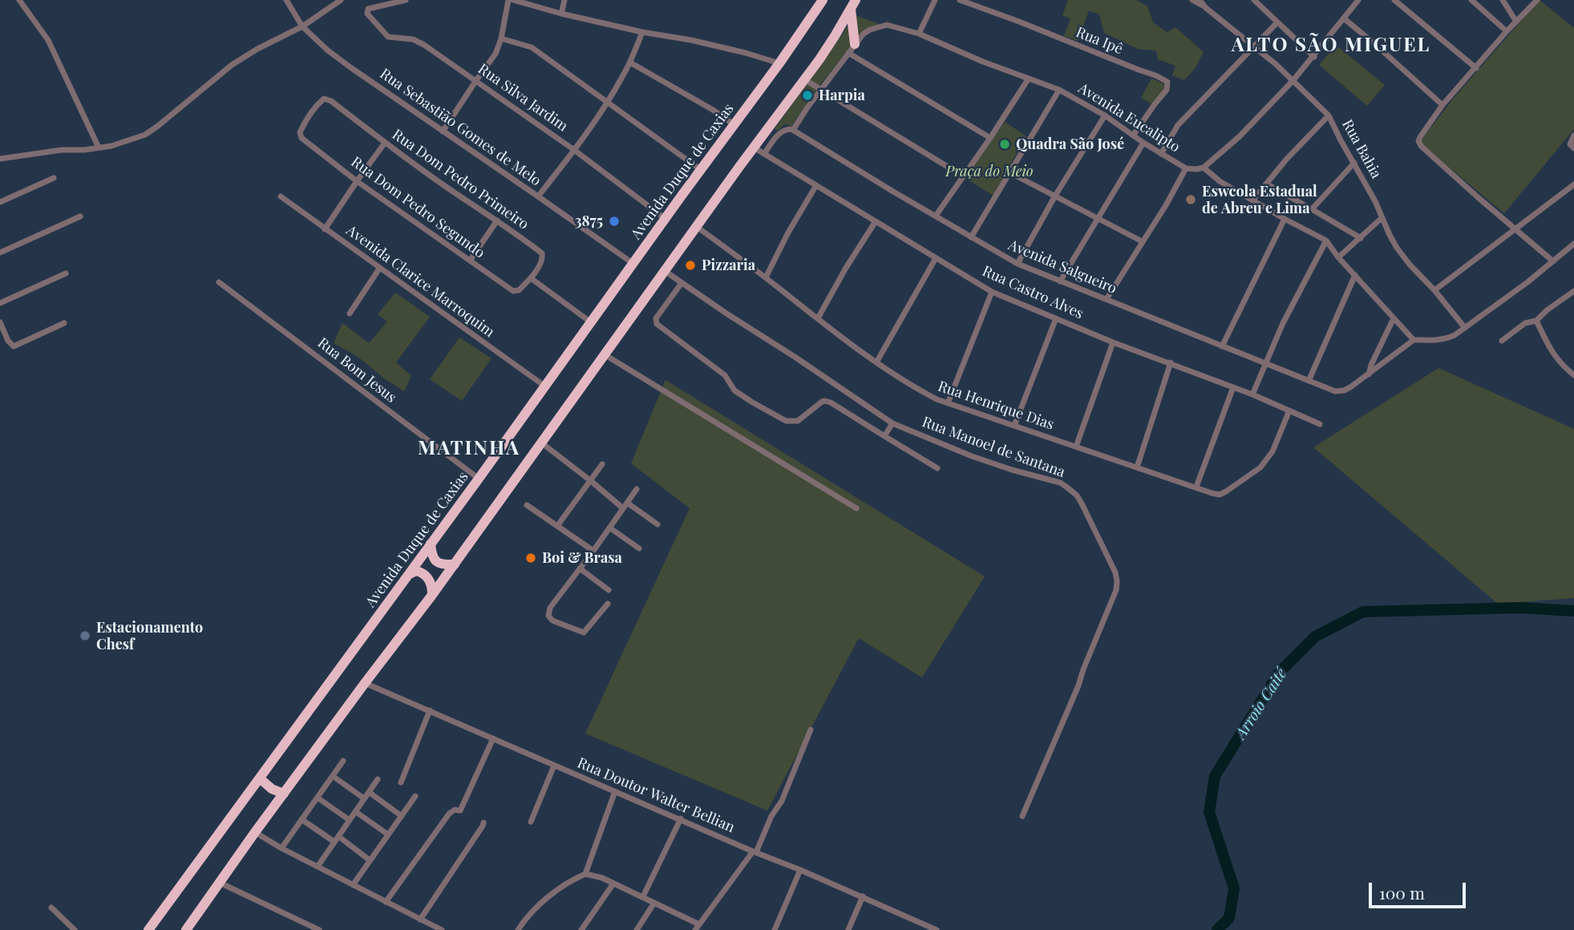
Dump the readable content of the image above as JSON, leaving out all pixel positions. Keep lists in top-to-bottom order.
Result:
{
  "streets": {
    "highway": ["Avenida Duque de Caxias"],
    "street": [
      "Rua Ipê",
      "Rua Silva Jardim",
      "Avenida Eucalipto",
      "Rua Sebastião Gomes de Melo",
      "Rua Bahia",
      "Rua Dom Pedro Primeiro",
      "Rua Dom Pedro Segundo",
      "Avenida Salgueiro",
      "Avenida Clarice Marroquim",
      "Rua Castro Alves",
      "Rua Bom Jesus",
      "Rua Henrique Dias",
      "Rua Manoel de Santana",
      "Rua Doutor Walter Bellian"
    ]
  },
  "crossings": [
    ["Rua Ipê", "Avenida Eucalipto"],
    ["Rua Silva Jardim", "Avenida Duque de Caxias"],
    ["Avenida Eucalipto", "Avenida Salgueiro"],
    ["Rua Sebastião Gomes de Melo", "Avenida Duque de Caxias"],
    ["Avenida Duque de Caxias", "Avenida Clarice Marroquim"],
    ["Avenida Duque de Caxias", "Rua Bom Jesus"],
    ["Rua Dom Pedro Primeiro", "Rua Dom Pedro Segundo"],
    ["Rua Castro Alves", "Rua Henrique Dias"]
  ],
  "districts": ["ALTO SÃO MIGUEL", "MATINHA"],
  "water": ["Arroio Caité"],
  "parks": ["Praça do Meio"],
  "places": [
    "Harpia",
    "Quadra São José",
    "Eswcola Estadual de Abreu e Lima",
    "3875",
    "Pizzaria",
    "Boi & Brasa",
    "Estacionamento Chesf"
  ],
  "scale_bar": "100 m"
}
